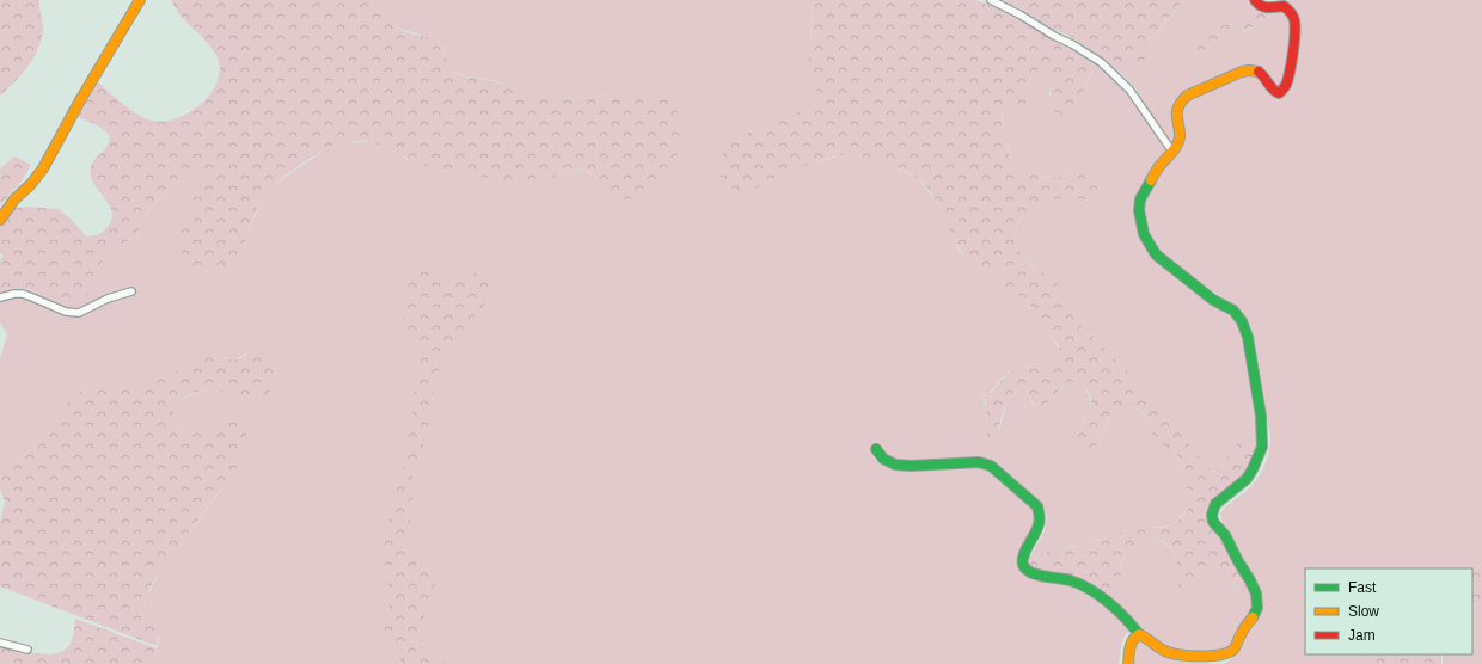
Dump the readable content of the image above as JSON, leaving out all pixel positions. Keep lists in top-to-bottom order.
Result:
{
  "legend": ["Fast", "Slow", "Jam"]
}
